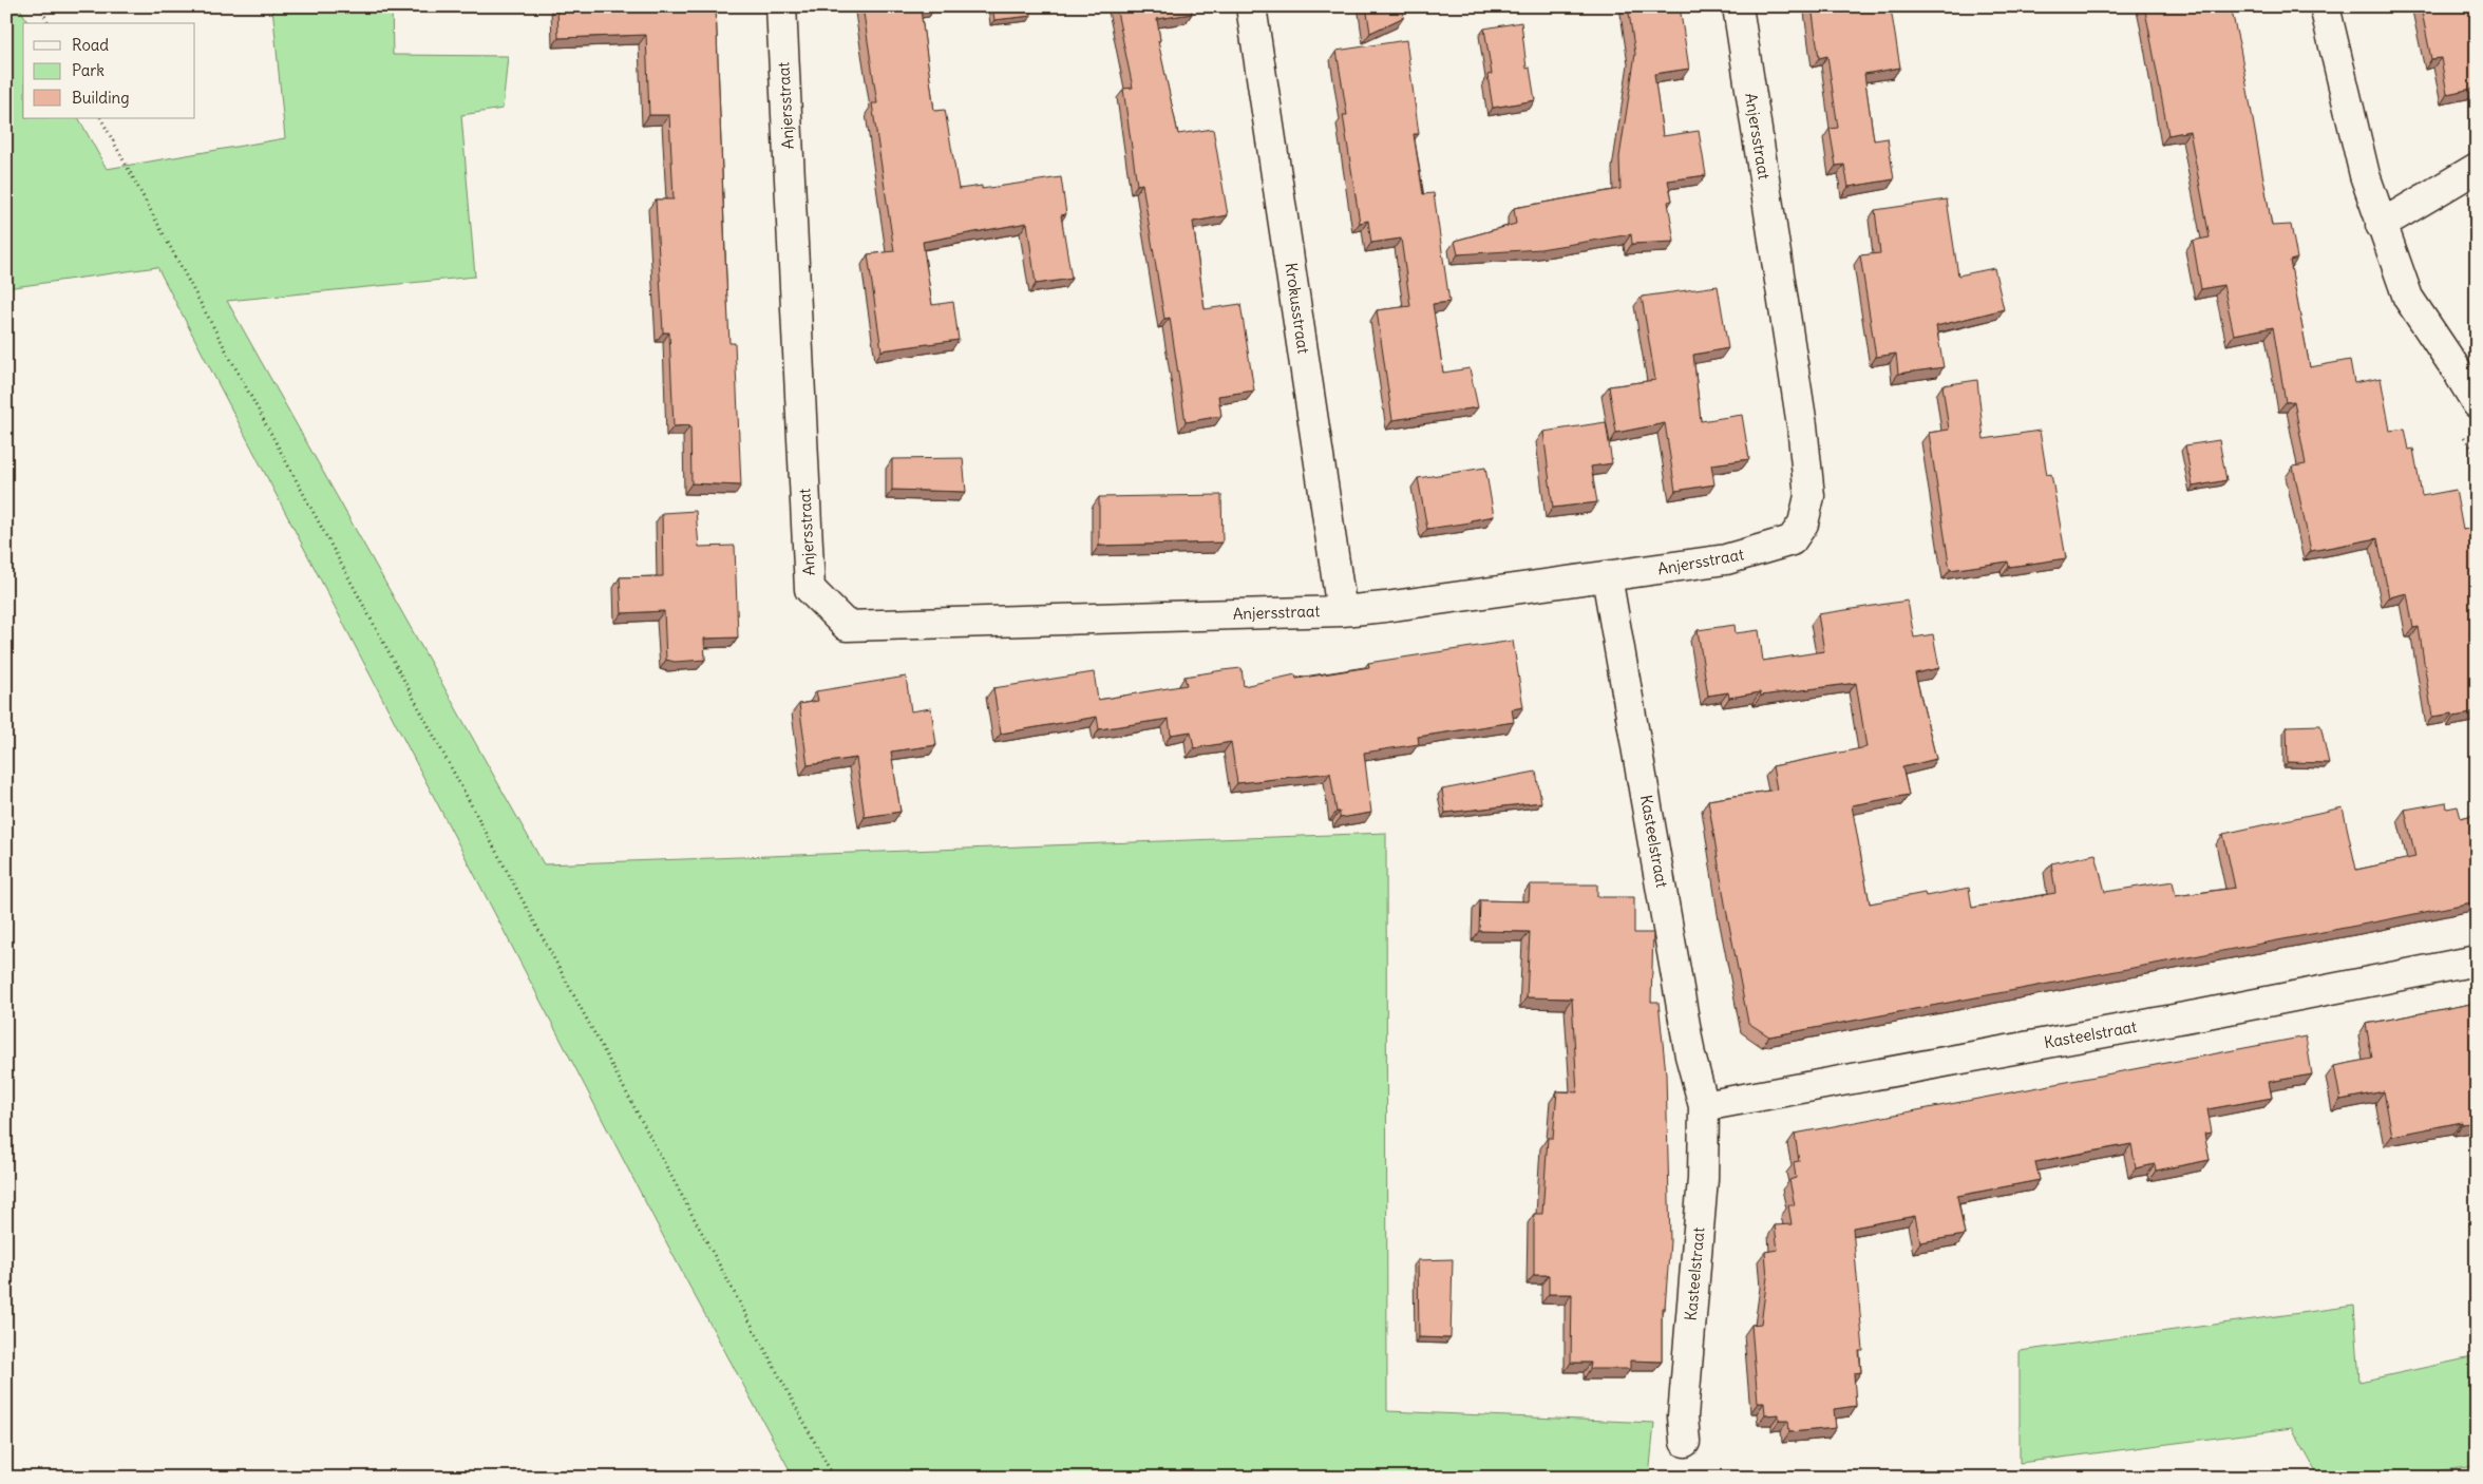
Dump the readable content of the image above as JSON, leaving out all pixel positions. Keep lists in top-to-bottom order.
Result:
{
  "streets": {
    "street": ["Anjersstraat", "Krokusstraat", "Kasteelstraat"]
  },
  "crossings": [
    ["Anjersstraat", "Krokusstraat"],
    ["Anjersstraat", "Kasteelstraat"]
  ],
  "legend": ["Road", "Park", "Building"]
}
